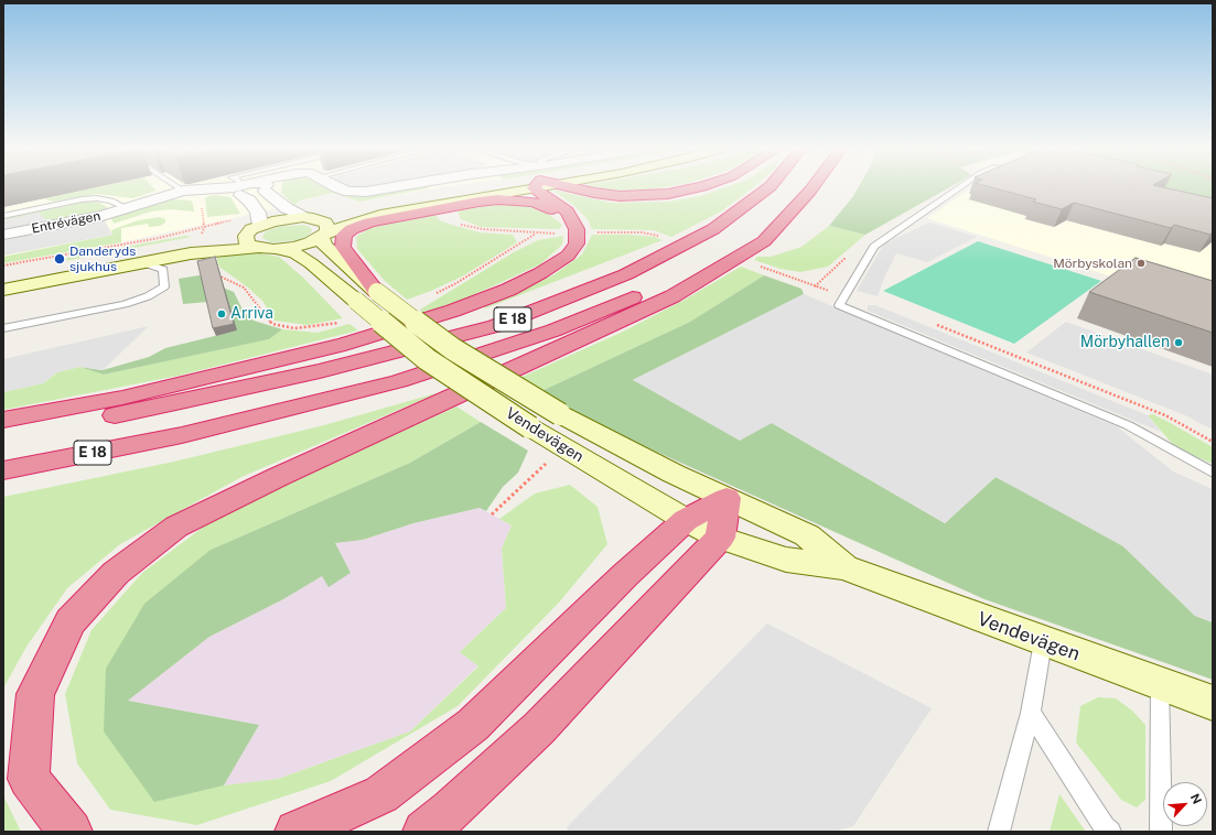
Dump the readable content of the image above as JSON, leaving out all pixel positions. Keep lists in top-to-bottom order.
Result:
{
  "streets": {
    "highway": ["E 18"],
    "street": ["Entrévägen", "Vendevägen"]
  },
  "places": [
    "Danderyds sjukhus",
    "Mörbyskolan",
    "Arriva",
    "Mörbyhallen"
  ],
  "north": "top right"
}
